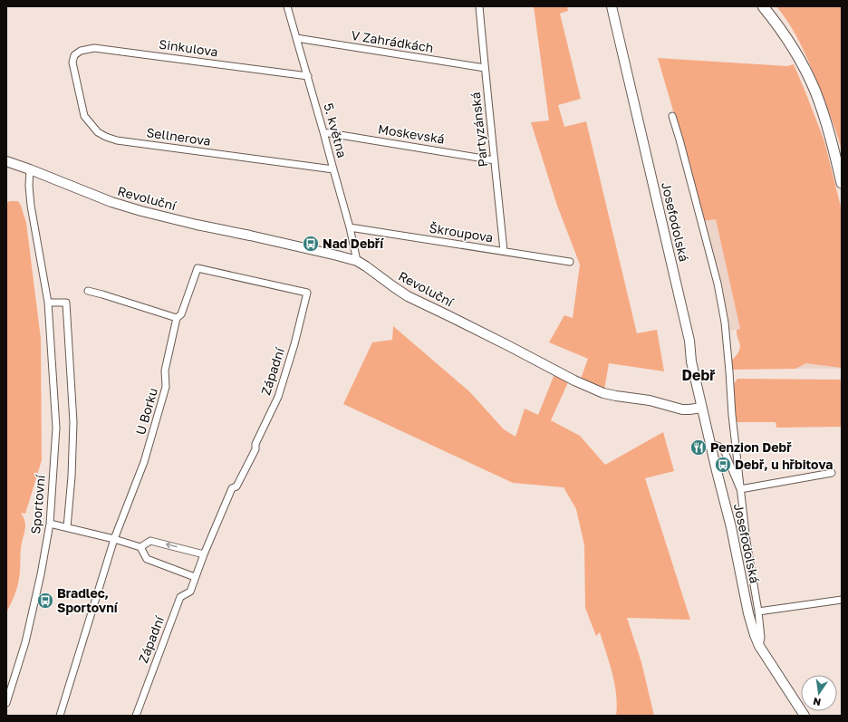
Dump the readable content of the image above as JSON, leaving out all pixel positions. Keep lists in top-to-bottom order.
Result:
{
  "streets": {
    "main road": ["Revoluční", "Josefodolská"],
    "street": [
      "V Zahrádkách",
      "Sinkulova",
      "Partyzánská",
      "5. května",
      "Moskevská",
      "Sellnerova",
      "Škroupova",
      "Západní",
      "U Borku",
      "Sportovní"
    ]
  },
  "crossings": [
    ["V Zahrádkách", "Partyzánská"],
    ["V Zahrádkách", "5. května"],
    ["Sinkulova", "5. května"],
    ["Sinkulova", "Sellnerova"],
    ["Partyzánská", "Moskevská"],
    ["Partyzánská", "Škroupova"],
    ["5. května", "Moskevská"],
    ["5. května", "Sellnerova"],
    ["5. května", "Revoluční"],
    ["5. května", "Škroupova"],
    ["Revoluční", "Josefodolská"],
    ["Revoluční", "Sportovní"],
    ["Západní", "U Borku"]
  ],
  "districts": ["Debř"],
  "places": {
    "bus stop": ["Nad Debří", "Debř, u hřbitova", "Bradlec, Sportovní"],
    "restaurant": ["Penzion Debř"]
  },
  "north": "bottom"
}
